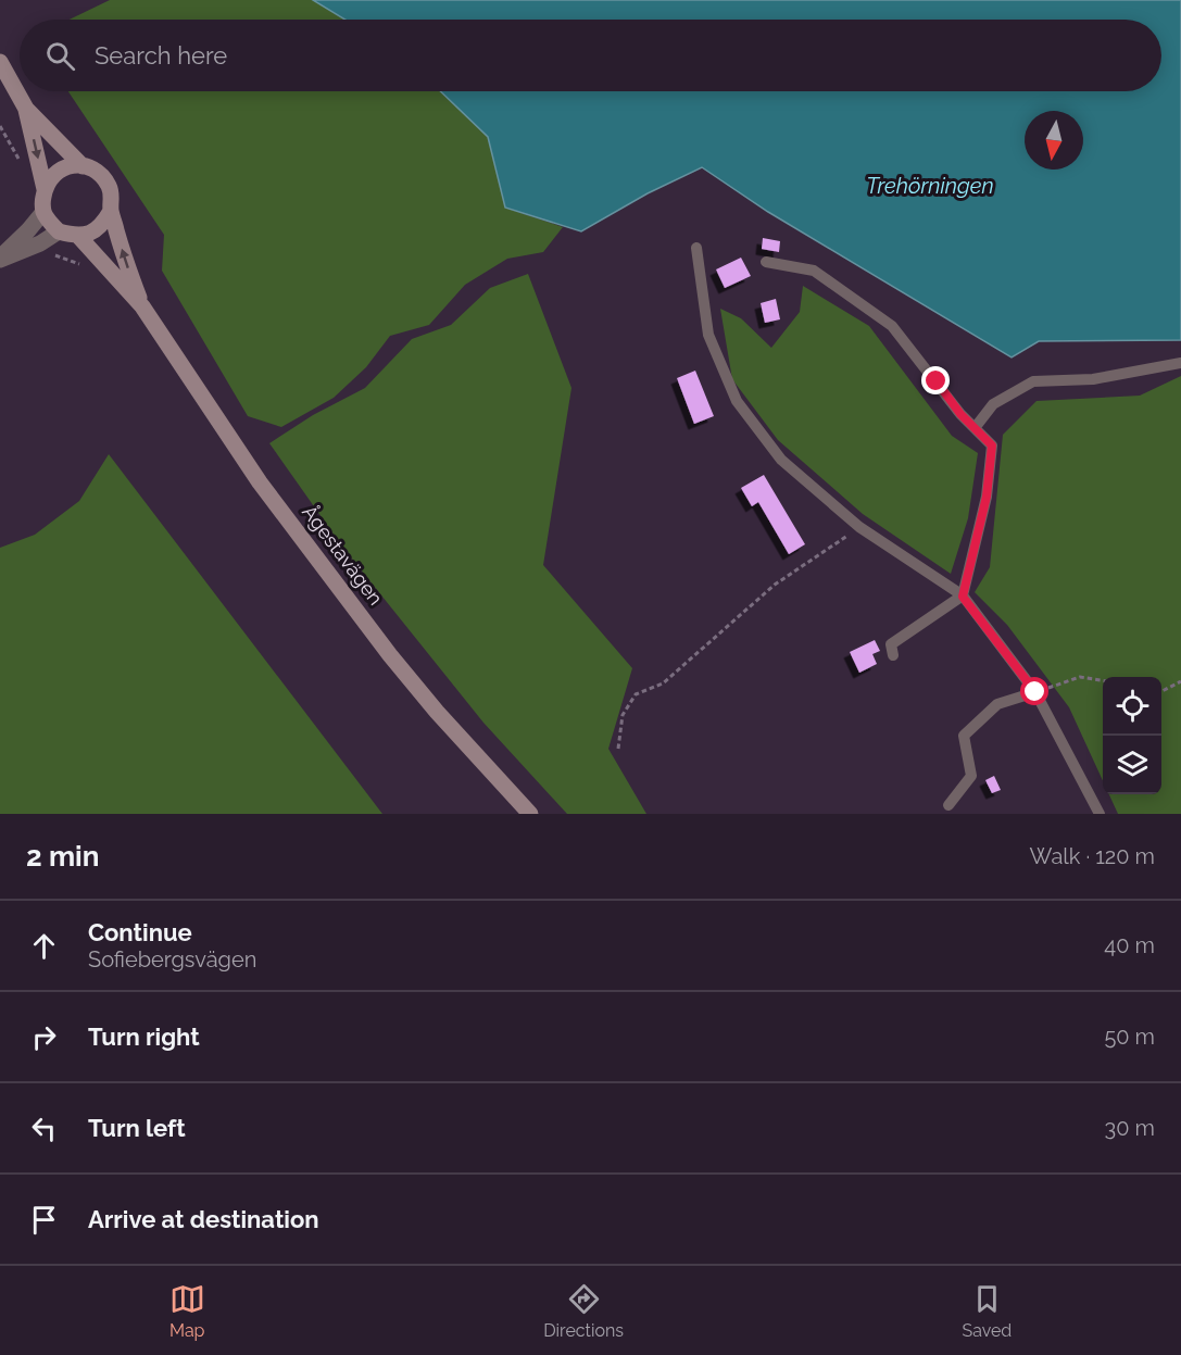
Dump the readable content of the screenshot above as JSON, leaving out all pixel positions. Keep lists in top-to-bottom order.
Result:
{
  "streets": {
    "main road": ["Ågestavägen"]
  },
  "water": ["Trehörningen"],
  "north": "bottom",
  "page": {
    "search": "Search here",
    "heading": ["2 min", "Walk · 120 m"],
    "list": [
      ["Continue", "Sofiebergsvägen", "40 m"],
      ["Turn right", "50 m"],
      ["Turn left", "30 m"],
      "Arrive at destination"
    ],
    "nav": ["Map", "Directions", "Saved"]
  }
}
